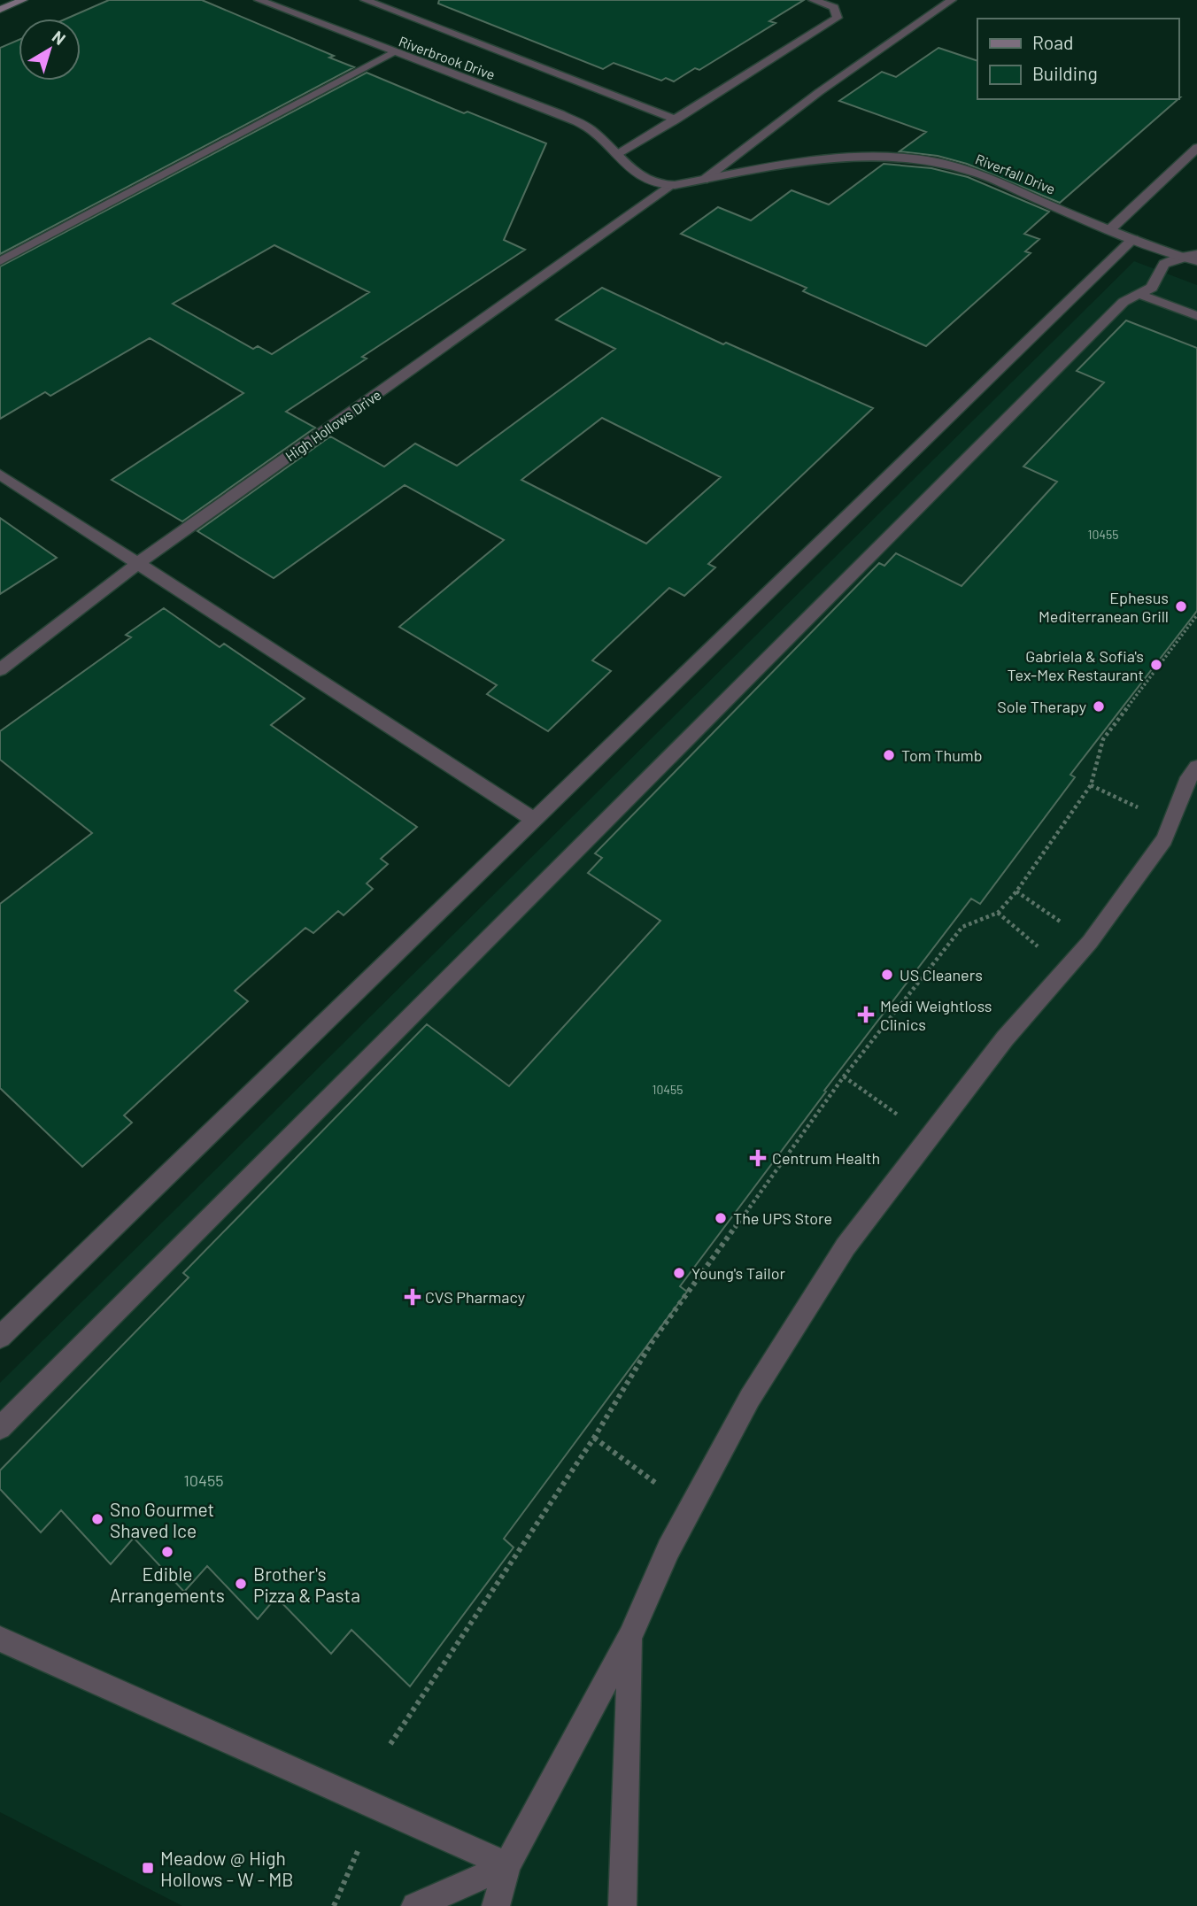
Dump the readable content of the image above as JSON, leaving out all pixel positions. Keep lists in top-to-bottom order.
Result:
{
  "streets": {
    "street": ["Riverbrook Drive", "Riverfall Drive", "High Hollows Drive"]
  },
  "crossings": [
    ["Riverbrook Drive", "High Hollows Drive"],
    ["Riverfall Drive", "High Hollows Drive"]
  ],
  "places": {
    "other": [
      "Ephesus Mediterranean Grill",
      "Gabriela & Sofia's Tex-Mex Restaurant",
      "Sole Therapy",
      "Tom Thumb",
      "US Cleaners",
      "The UPS Store",
      "Young's Tailor",
      "Sno Gourmet Shaved Ice",
      "Edible Arrangements",
      "Brother's Pizza & Pasta"
    ],
    "health": ["Medi Weightloss Clinics", "Centrum Health", "CVS Pharmacy"],
    "transit": ["Meadow @ High Hollows - W - MB"]
  },
  "house_numbers": ["10455", "10455", "10455"],
  "legend": ["Road", "Building"],
  "north": "top right"
}
